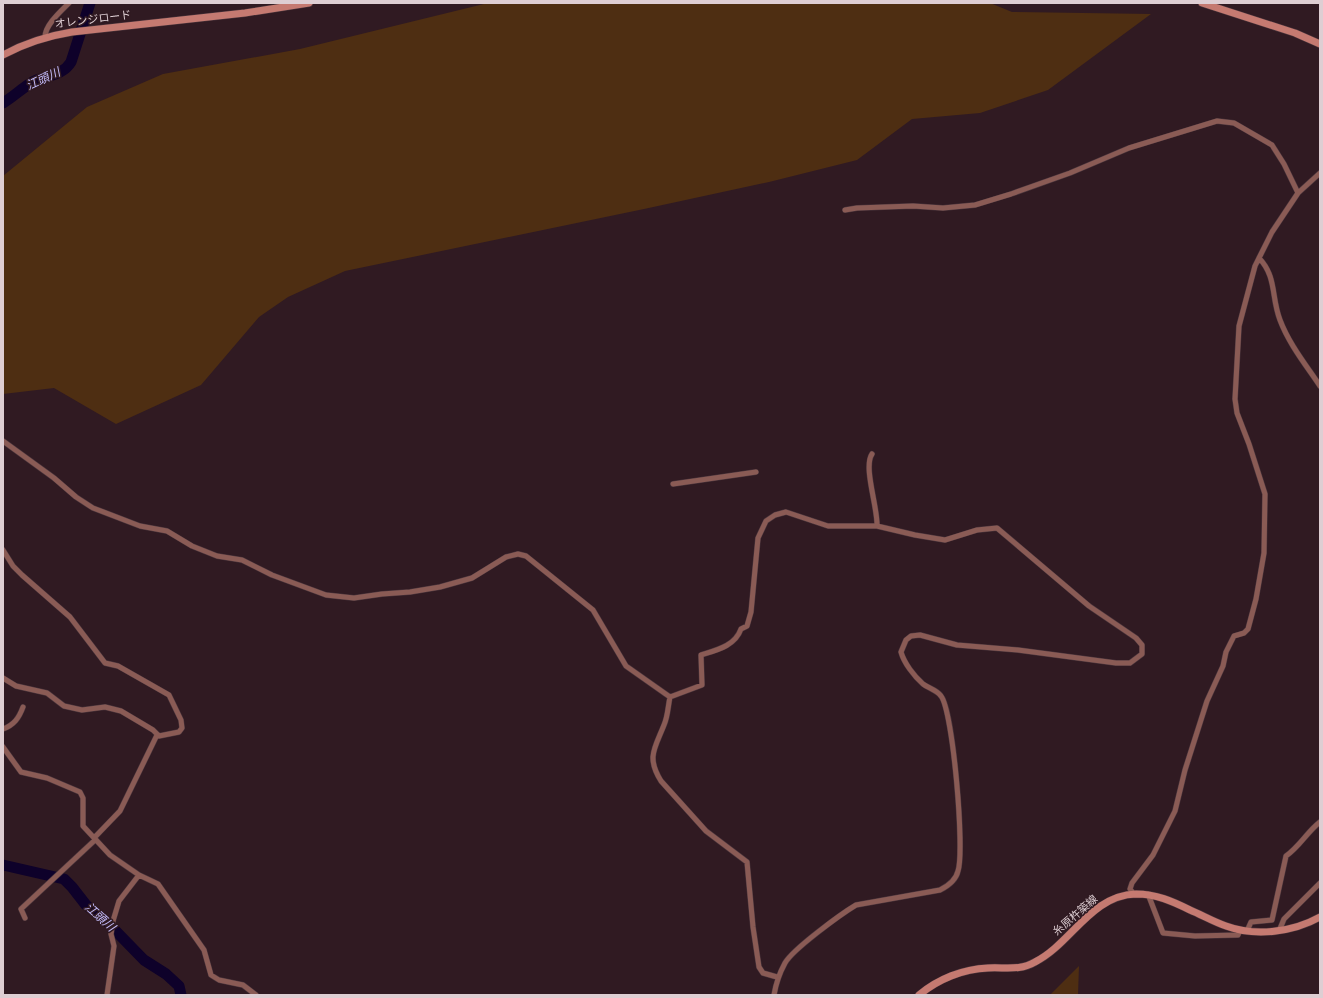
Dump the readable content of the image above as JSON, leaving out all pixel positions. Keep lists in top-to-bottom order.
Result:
{
  "streets": {
    "street": ["オレンジロード", "糸原杵築線"]
  },
  "water": ["江頭川"]
}
